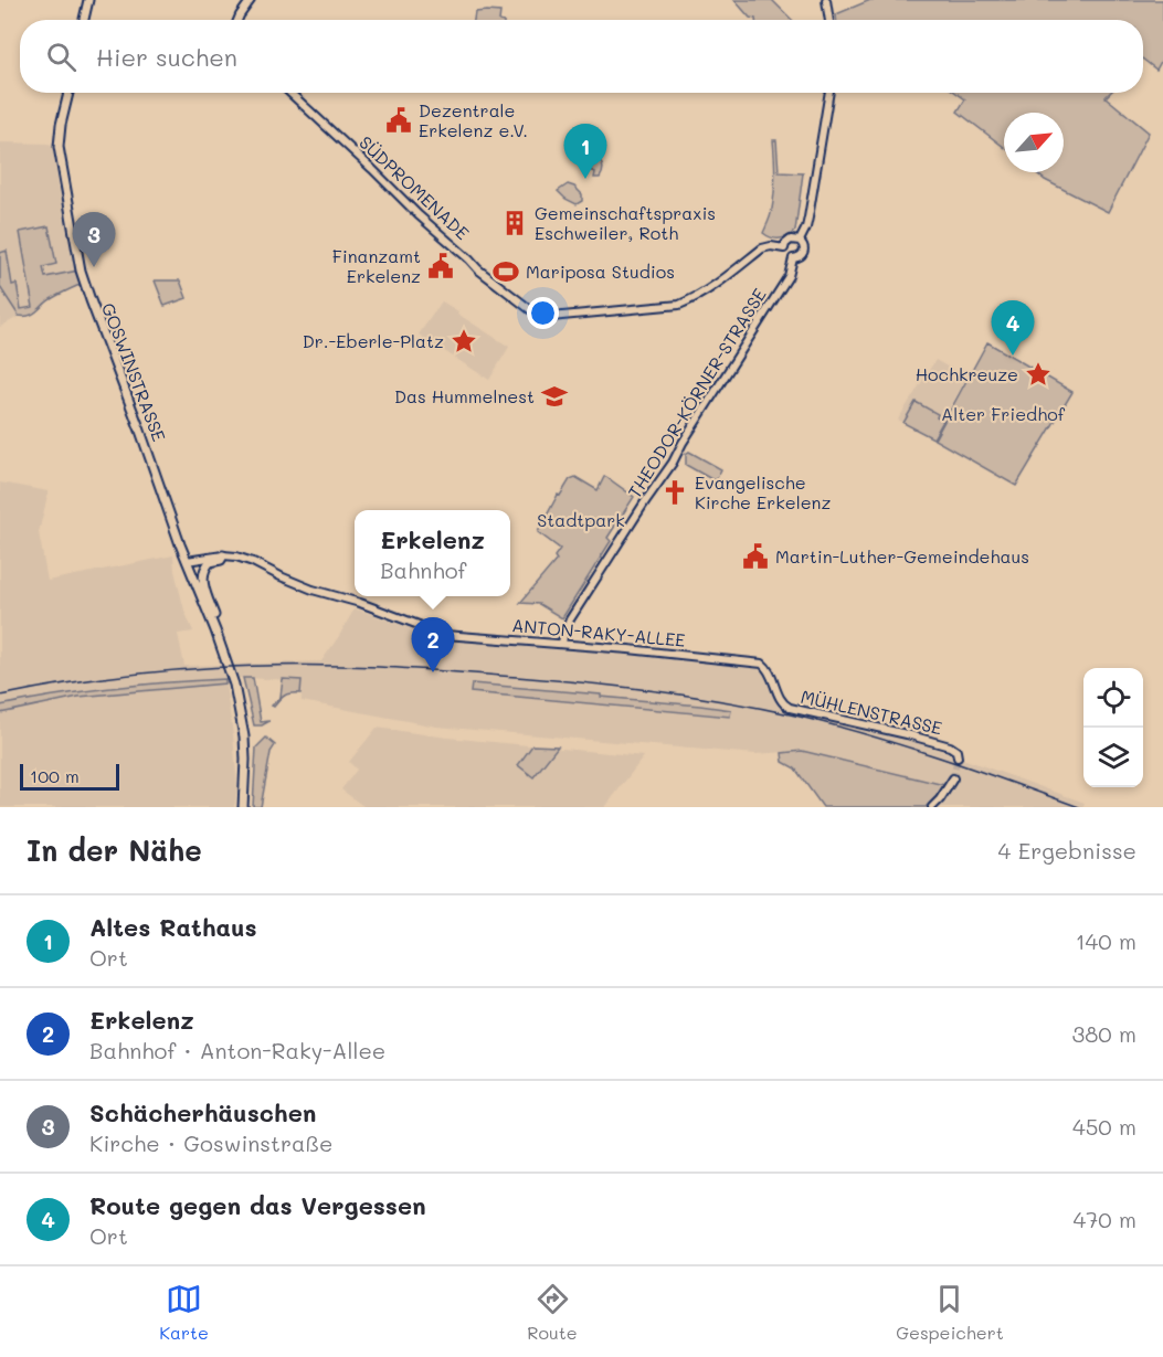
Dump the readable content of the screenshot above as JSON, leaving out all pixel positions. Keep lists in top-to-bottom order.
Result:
{
  "streets": {
    "main road": ["GOSWINSTRASSE"],
    "street": [
      "SÜDPROMENADE",
      "THEODOR-KÖRNER-STRASSE",
      "ANTON-RAKY-ALLEE",
      "MÜHLENSTRASSE"
    ]
  },
  "crossings": [
    ["THEODOR-KÖRNER-STRASSE", "ANTON-RAKY-ALLEE"],
    ["ANTON-RAKY-ALLEE", "MÜHLENSTRASSE"]
  ],
  "parks": ["Alter Friedhof", "Stadtpark"],
  "places": {
    "public building": ["Dezentrale Erkelenz e.V.", "Finanzamt Erkelenz", "Martin-Luther-Gemeindehaus"],
    "building": ["Gemeinschaftspraxis Eschweiler, Roth"],
    "sports": ["Mariposa Studios"],
    "place": ["Dr.-Eberle-Platz", "Hochkreuze"],
    "school or university": ["Das Hummelnest"],
    "church": ["Evangelische Kirche Erkelenz"]
  },
  "scale_bar": "100 m",
  "north": "top right",
  "page": {
    "search": "Hier suchen",
    "pins": [
      "1",
      "3",
      "4",
      "2"
    ],
    "popup": ["Erkelenz", "Bahnhof"],
    "scale": "100 m",
    "heading": ["In der Nähe", "4 Ergebnisse"],
    "list": [
      {
        "mark": "1",
        "name": "Altes Rathaus",
        "note": "Ort",
        "value": "140 m"
      },
      {
        "mark": "2",
        "name": "Erkelenz",
        "note": "Bahnhof · Anton-Raky-Allee",
        "value": "380 m"
      },
      {
        "mark": "3",
        "name": "Schächerhäuschen",
        "note": "Kirche · Goswinstraße",
        "value": "450 m"
      },
      {
        "mark": "4",
        "name": "Route gegen das Vergessen",
        "note": "Ort",
        "value": "470 m"
      }
    ],
    "nav": ["Karte", "Route", "Gespeichert"]
  }
}
